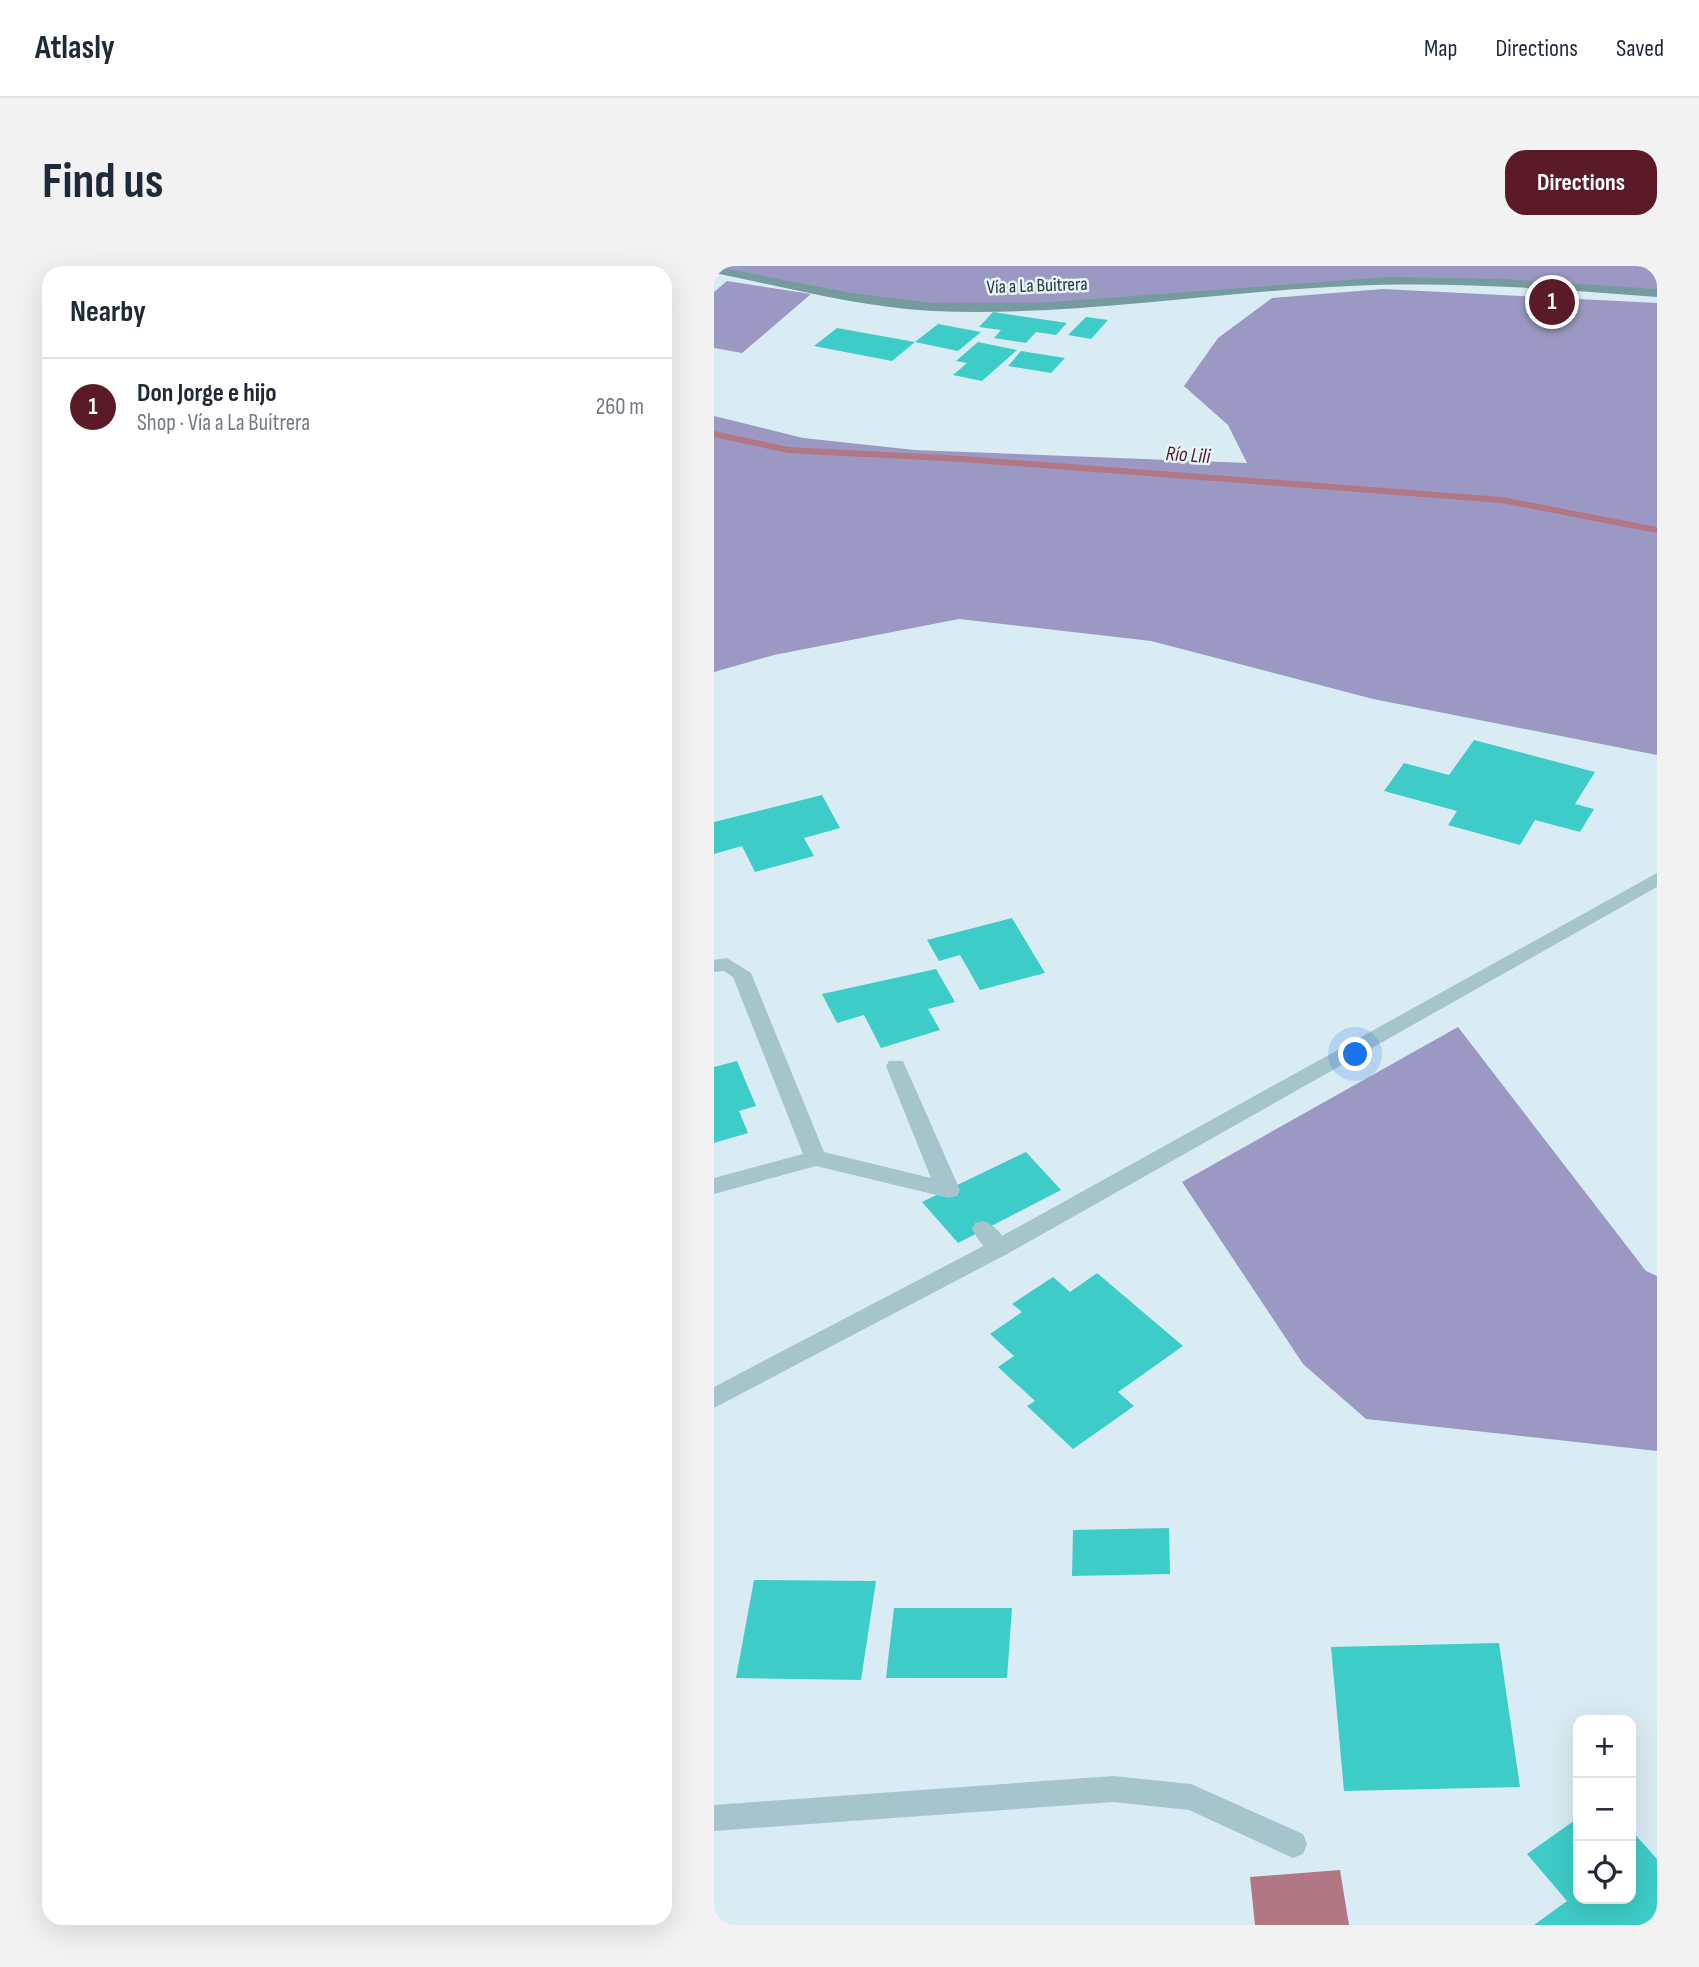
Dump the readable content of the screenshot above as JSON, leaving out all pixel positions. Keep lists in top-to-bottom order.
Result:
{
  "streets": {
    "street": ["Vía a La Buitrera"]
  },
  "water": ["Río Lili"],
  "page": {
    "header": "Atlasly",
    "nav": ["Map", "Directions", "Saved"],
    "buttons": "Directions",
    "title": "Find us",
    "heading": "Nearby",
    "pins": "1",
    "list": [
      {
        "mark": "1",
        "name": "Don Jorge e hijo",
        "note": "Shop · Vía a La Buitrera",
        "value": "260 m"
      }
    ],
    "map_buttons": ["+", "−"]
  }
}
